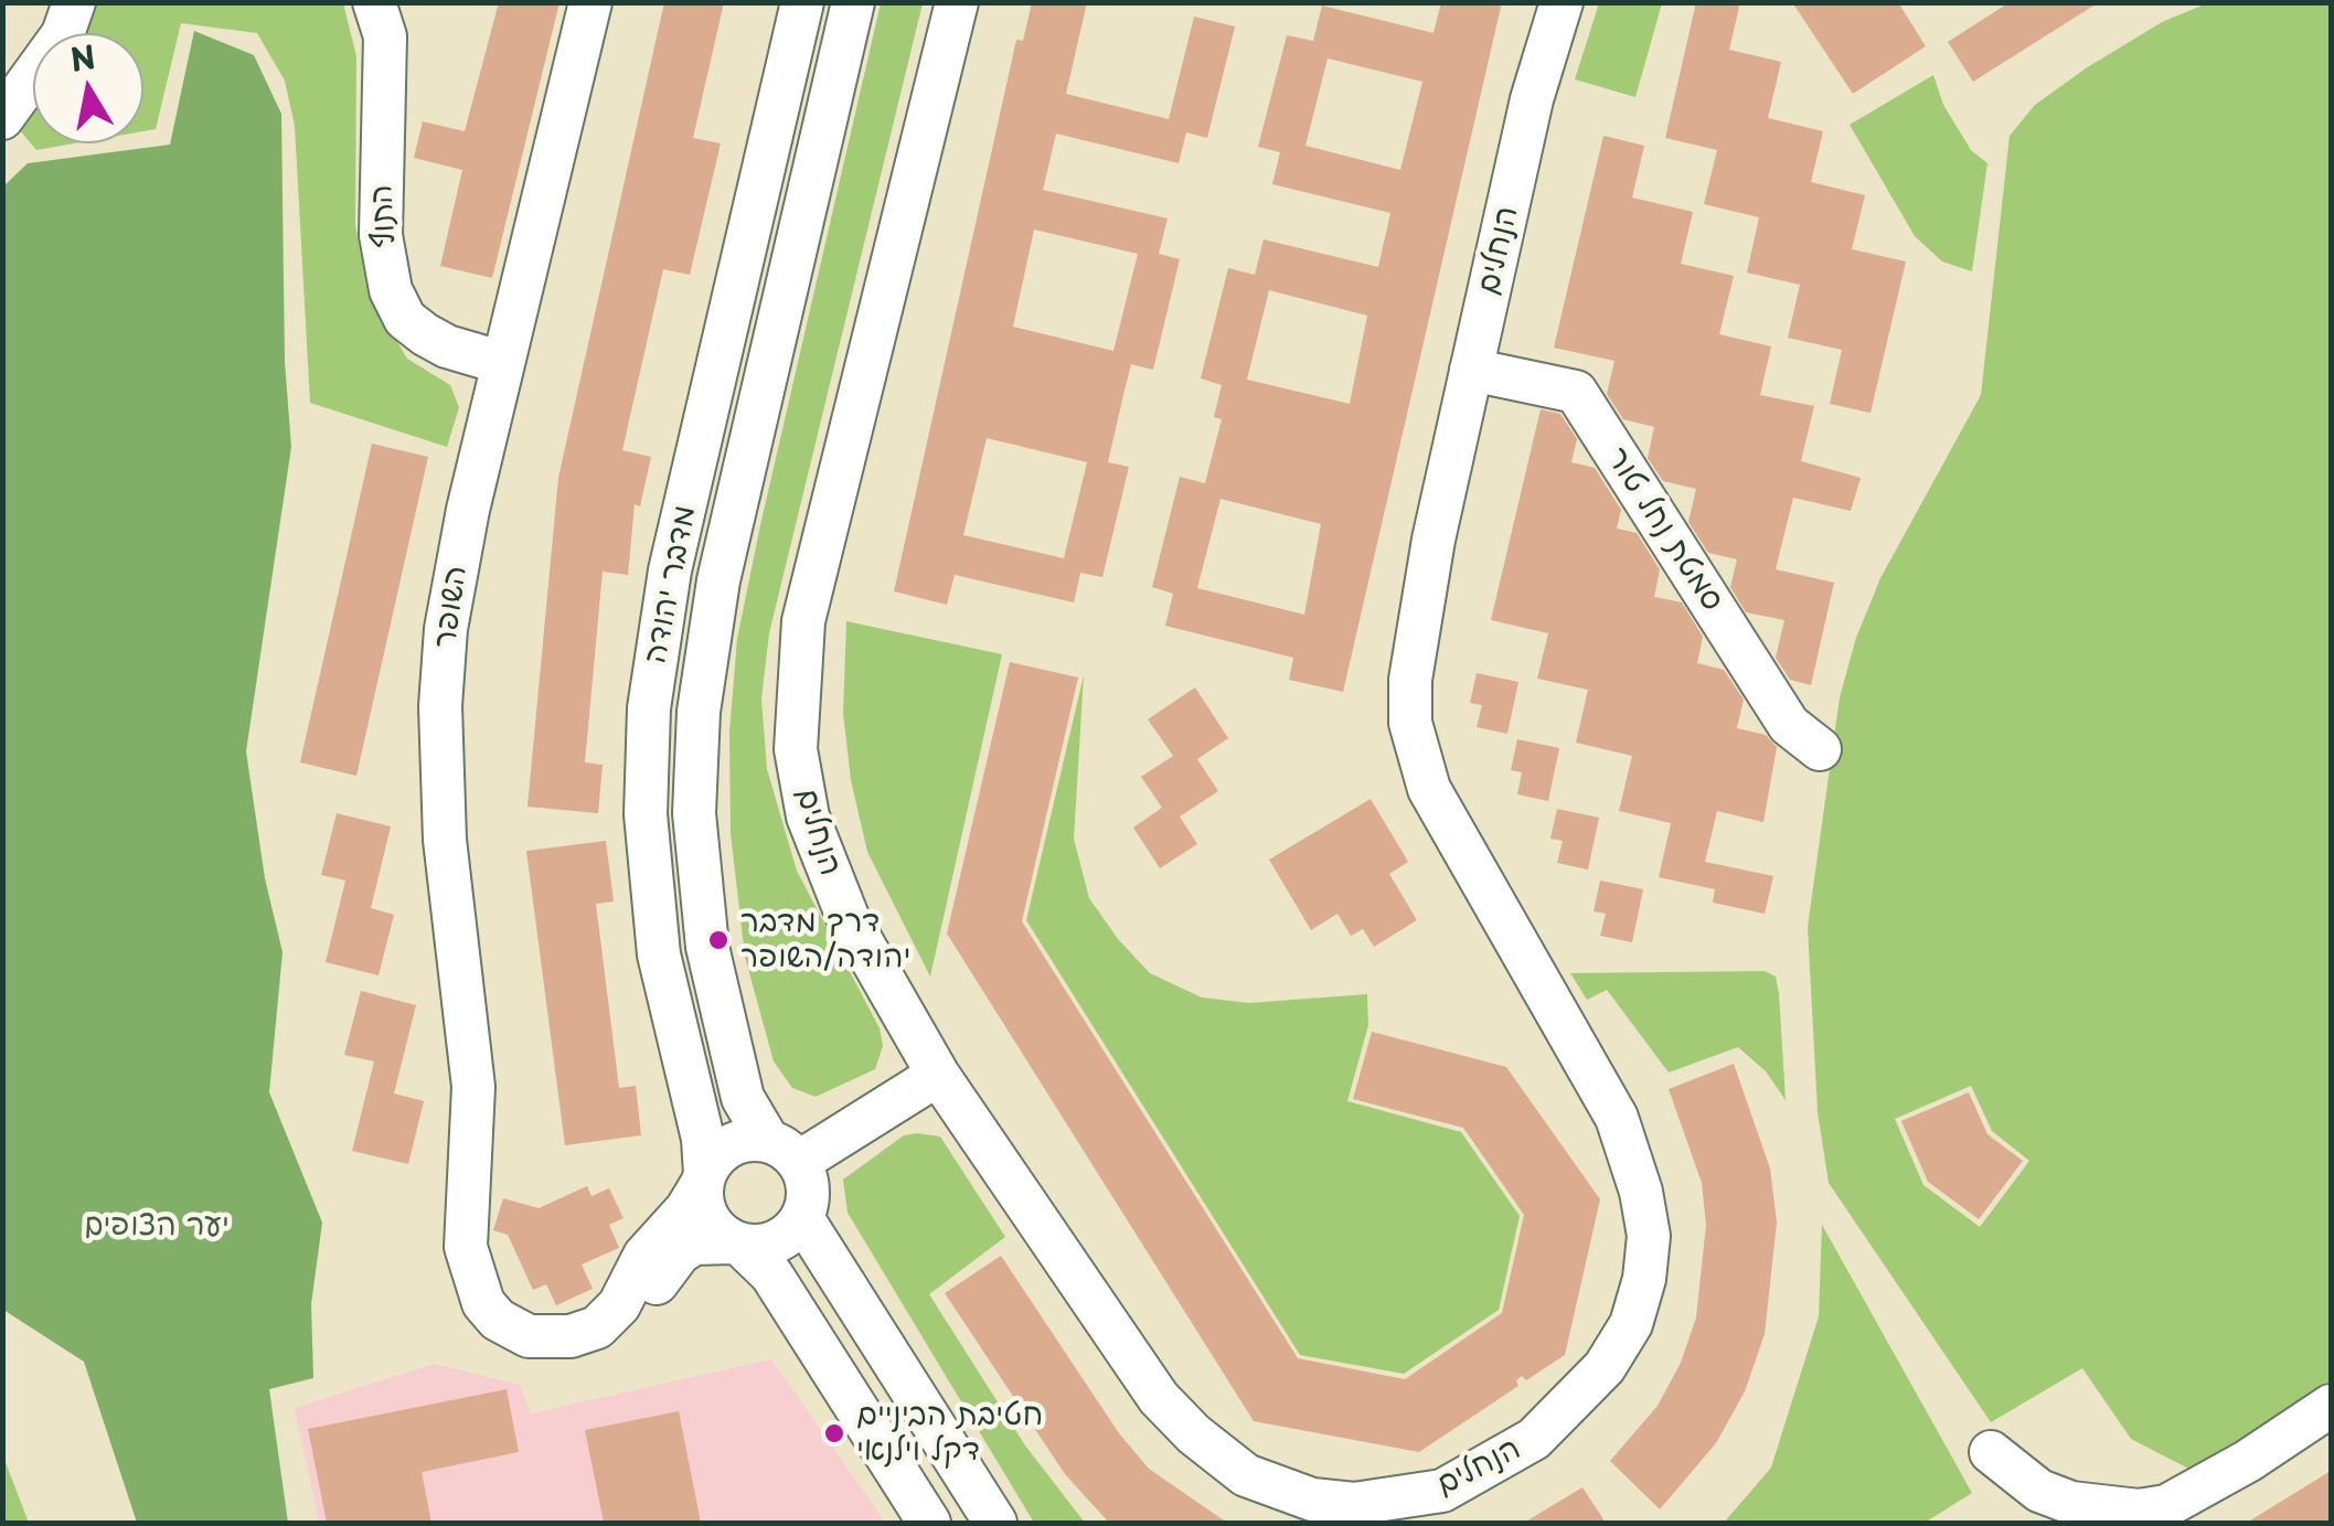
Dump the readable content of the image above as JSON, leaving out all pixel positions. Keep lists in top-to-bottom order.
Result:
{
  "streets": {
    "street": [
      "התוף",
      "הנחלים",
      "סמטת נחל טור",
      "מדבר יהודה",
      "השופר"
    ]
  },
  "crossings": [
    ["התוף", "השופר"],
    ["הנחלים", "סמטת נחל טור"],
    ["מדבר יהודה", "השופר"]
  ],
  "parks": ["יער הצופים"],
  "places": ["דרך מדבר יהודה/השופר", "חטיבת הביניים דקל וילנאי"],
  "north": "top"
}
